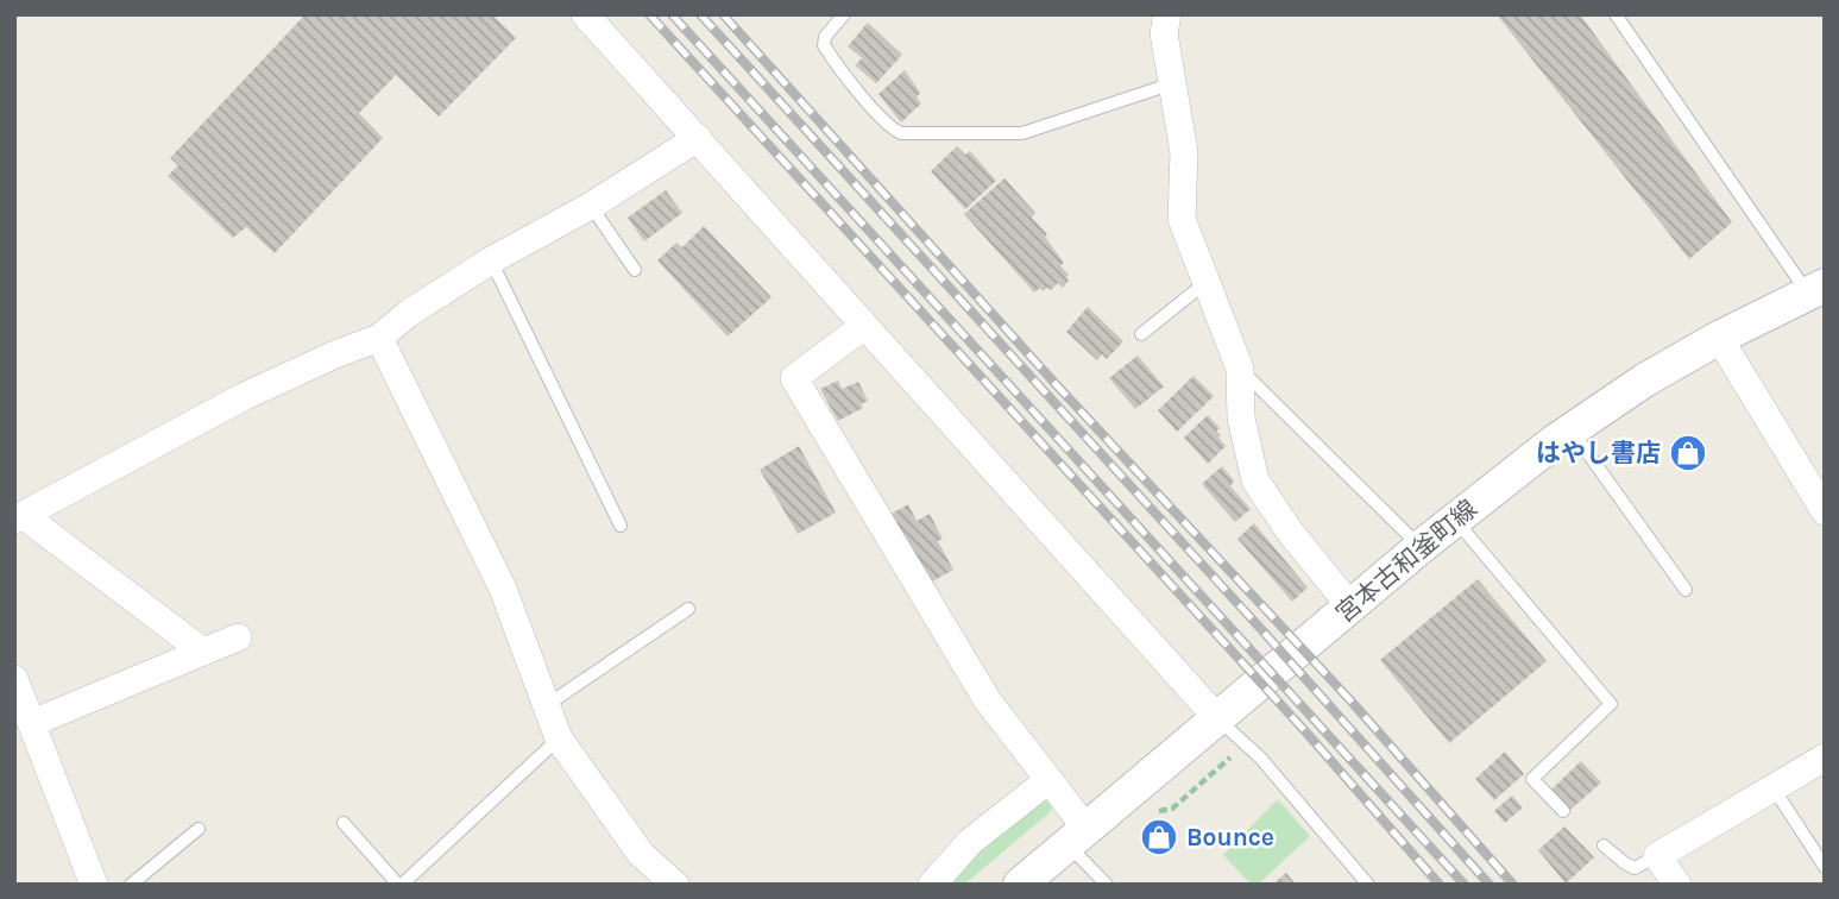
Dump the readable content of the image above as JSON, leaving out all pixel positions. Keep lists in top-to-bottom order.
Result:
{
  "streets": {
    "street": ["宮本古和釜町線"]
  },
  "places": {
    "shop": ["はやし書店", "Bounce"]
  }
}
